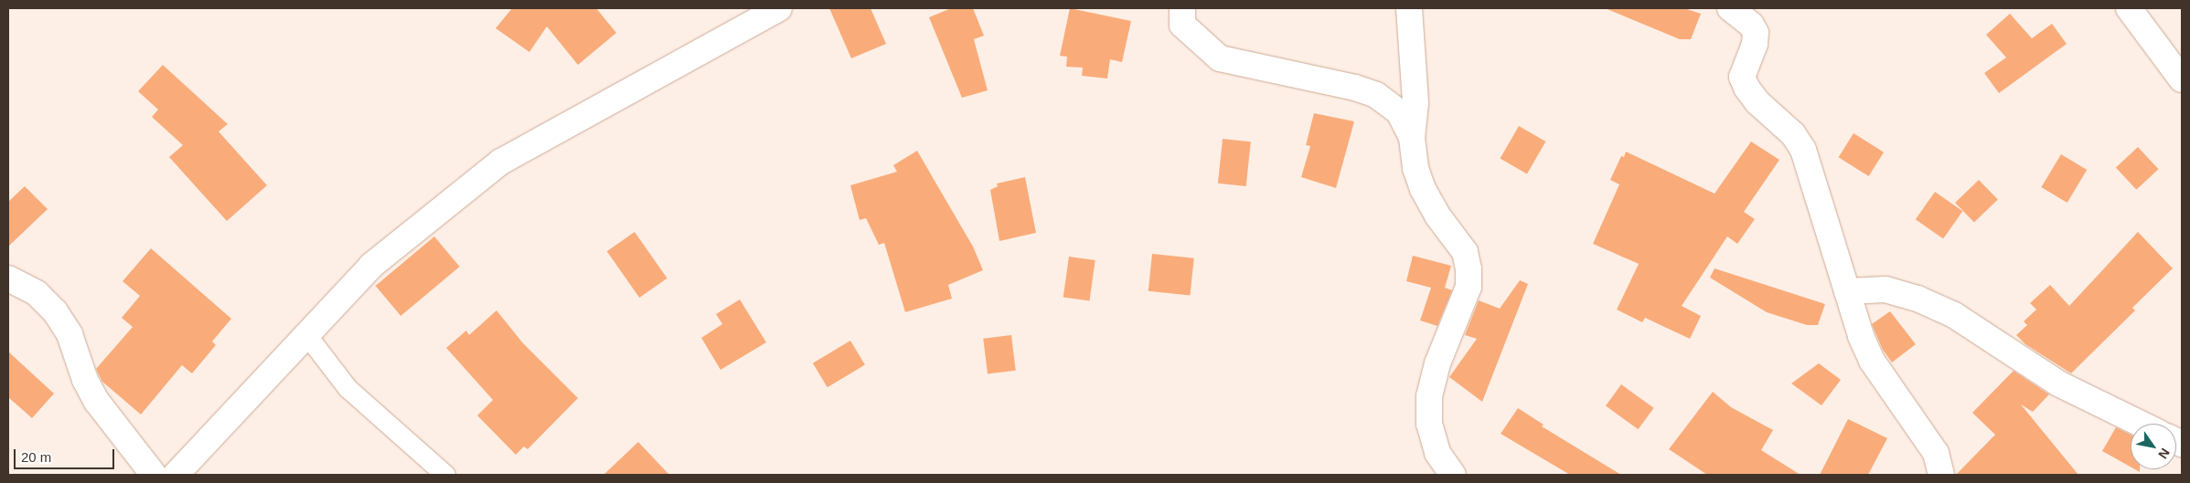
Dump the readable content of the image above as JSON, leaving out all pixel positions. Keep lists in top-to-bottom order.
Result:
{
  "scale_bar": "20 m",
  "north": "bottom right"
}
